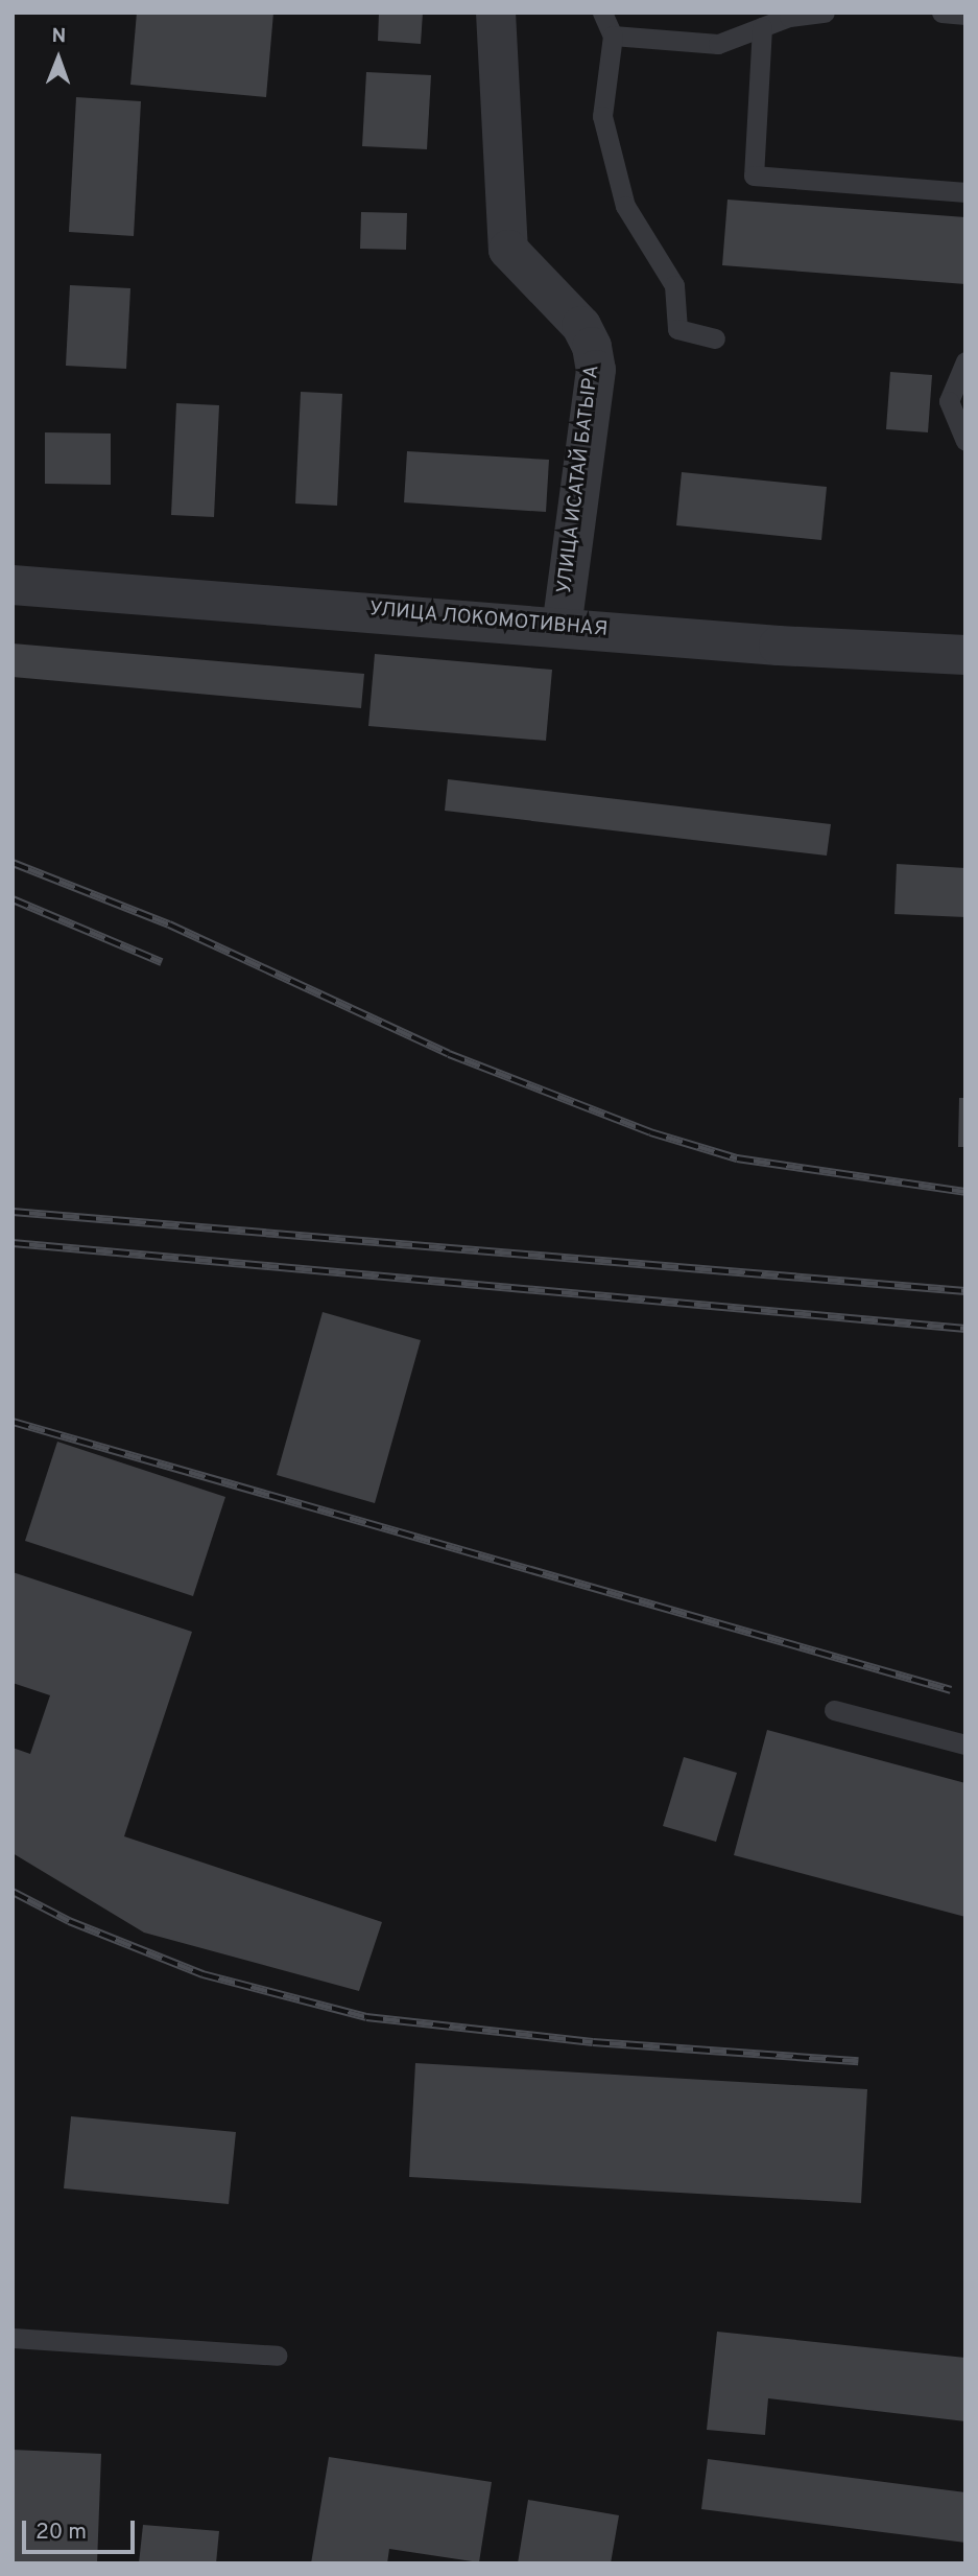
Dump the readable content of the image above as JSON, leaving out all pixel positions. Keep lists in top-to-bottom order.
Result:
{
  "streets": {
    "street": ["УЛИЦА ИСАТАЙ БАТЫРА", "УЛИЦА ЛОКОМОТИВНАЯ"]
  },
  "crossings": [
    ["УЛИЦА ИСАТАЙ БАТЫРА", "УЛИЦА ЛОКОМОТИВНАЯ"]
  ],
  "scale_bar": "20 m",
  "north": "top"
}
